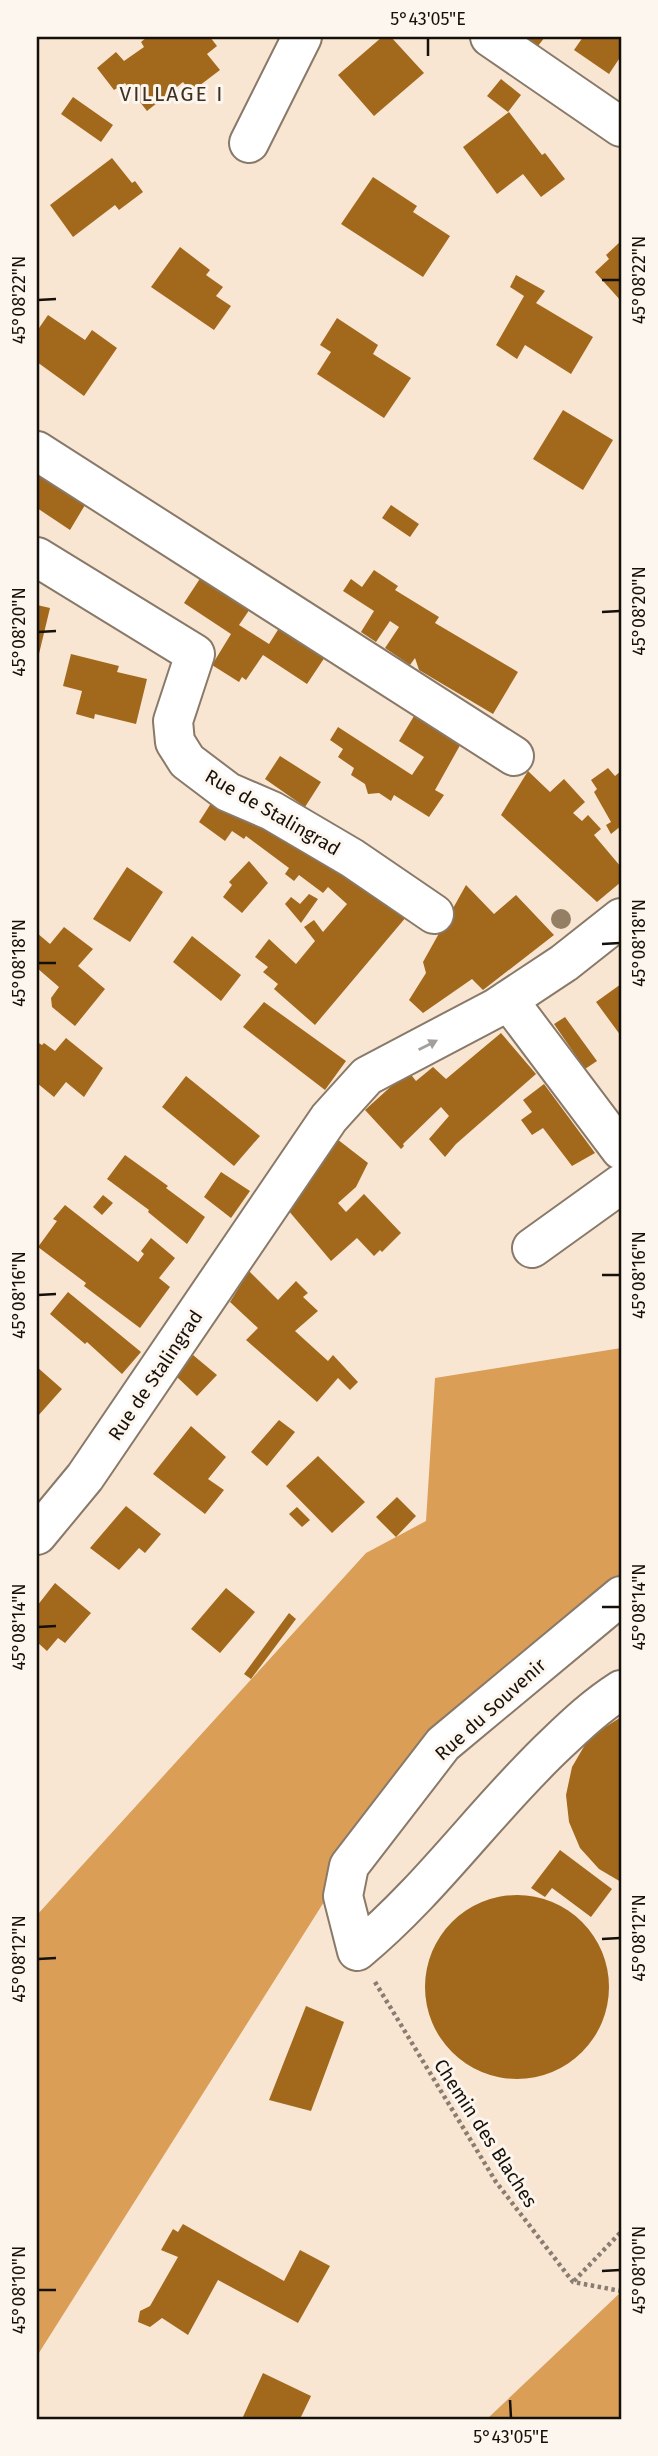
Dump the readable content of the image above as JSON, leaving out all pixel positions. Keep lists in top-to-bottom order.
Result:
{
  "streets": {
    "street": ["Rue de Stalingrad", "Rue du Souvenir"],
    "path": ["Chemin des Blaches"]
  },
  "crossings": [
    ["Rue du Souvenir", "Chemin des Blaches"]
  ],
  "one_way": ["Rue de Stalingrad"],
  "districts": ["VILLAGE I"],
  "coordinates": [
    "5°43'05\"E",
    "45°08'22\"N",
    "45°08'20\"N",
    "45°08'18\"N",
    "45°08'16\"N",
    "45°08'14\"N",
    "45°08'12\"N",
    "45°08'10\"N"
  ]
}
